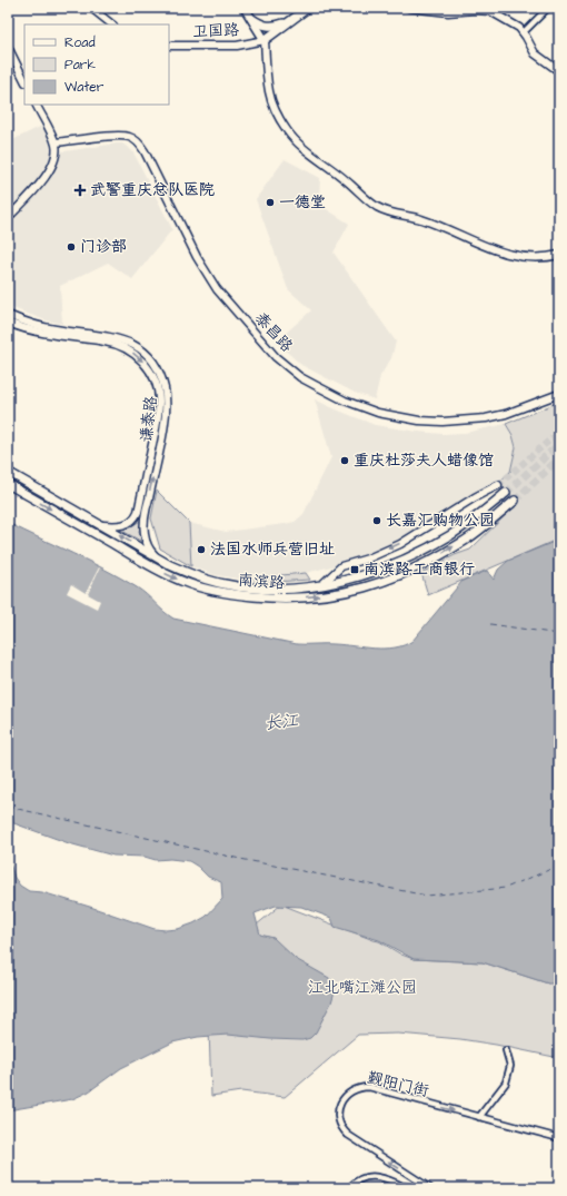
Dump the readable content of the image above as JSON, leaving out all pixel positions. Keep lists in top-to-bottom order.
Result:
{
  "streets": {
    "main road": ["南滨路"],
    "street": [
      "卫国路",
      "泰昌路",
      "谦泰路",
      "觐阳门街"
    ]
  },
  "crossings": [
    ["谦泰路", "南滨路"]
  ],
  "water": ["长江"],
  "parks": ["江北嘴江滩公园"],
  "places": {
    "health": ["武警重庆总队医院"],
    "other": [
      "一德堂",
      "门诊部",
      "重庆杜莎夫人蜡像馆",
      "长嘉汇购物公园",
      "法国水师兵营旧址"
    ],
    "transit": ["南滨路·工商银行"]
  },
  "legend": ["Road", "Park", "Water"]
}
